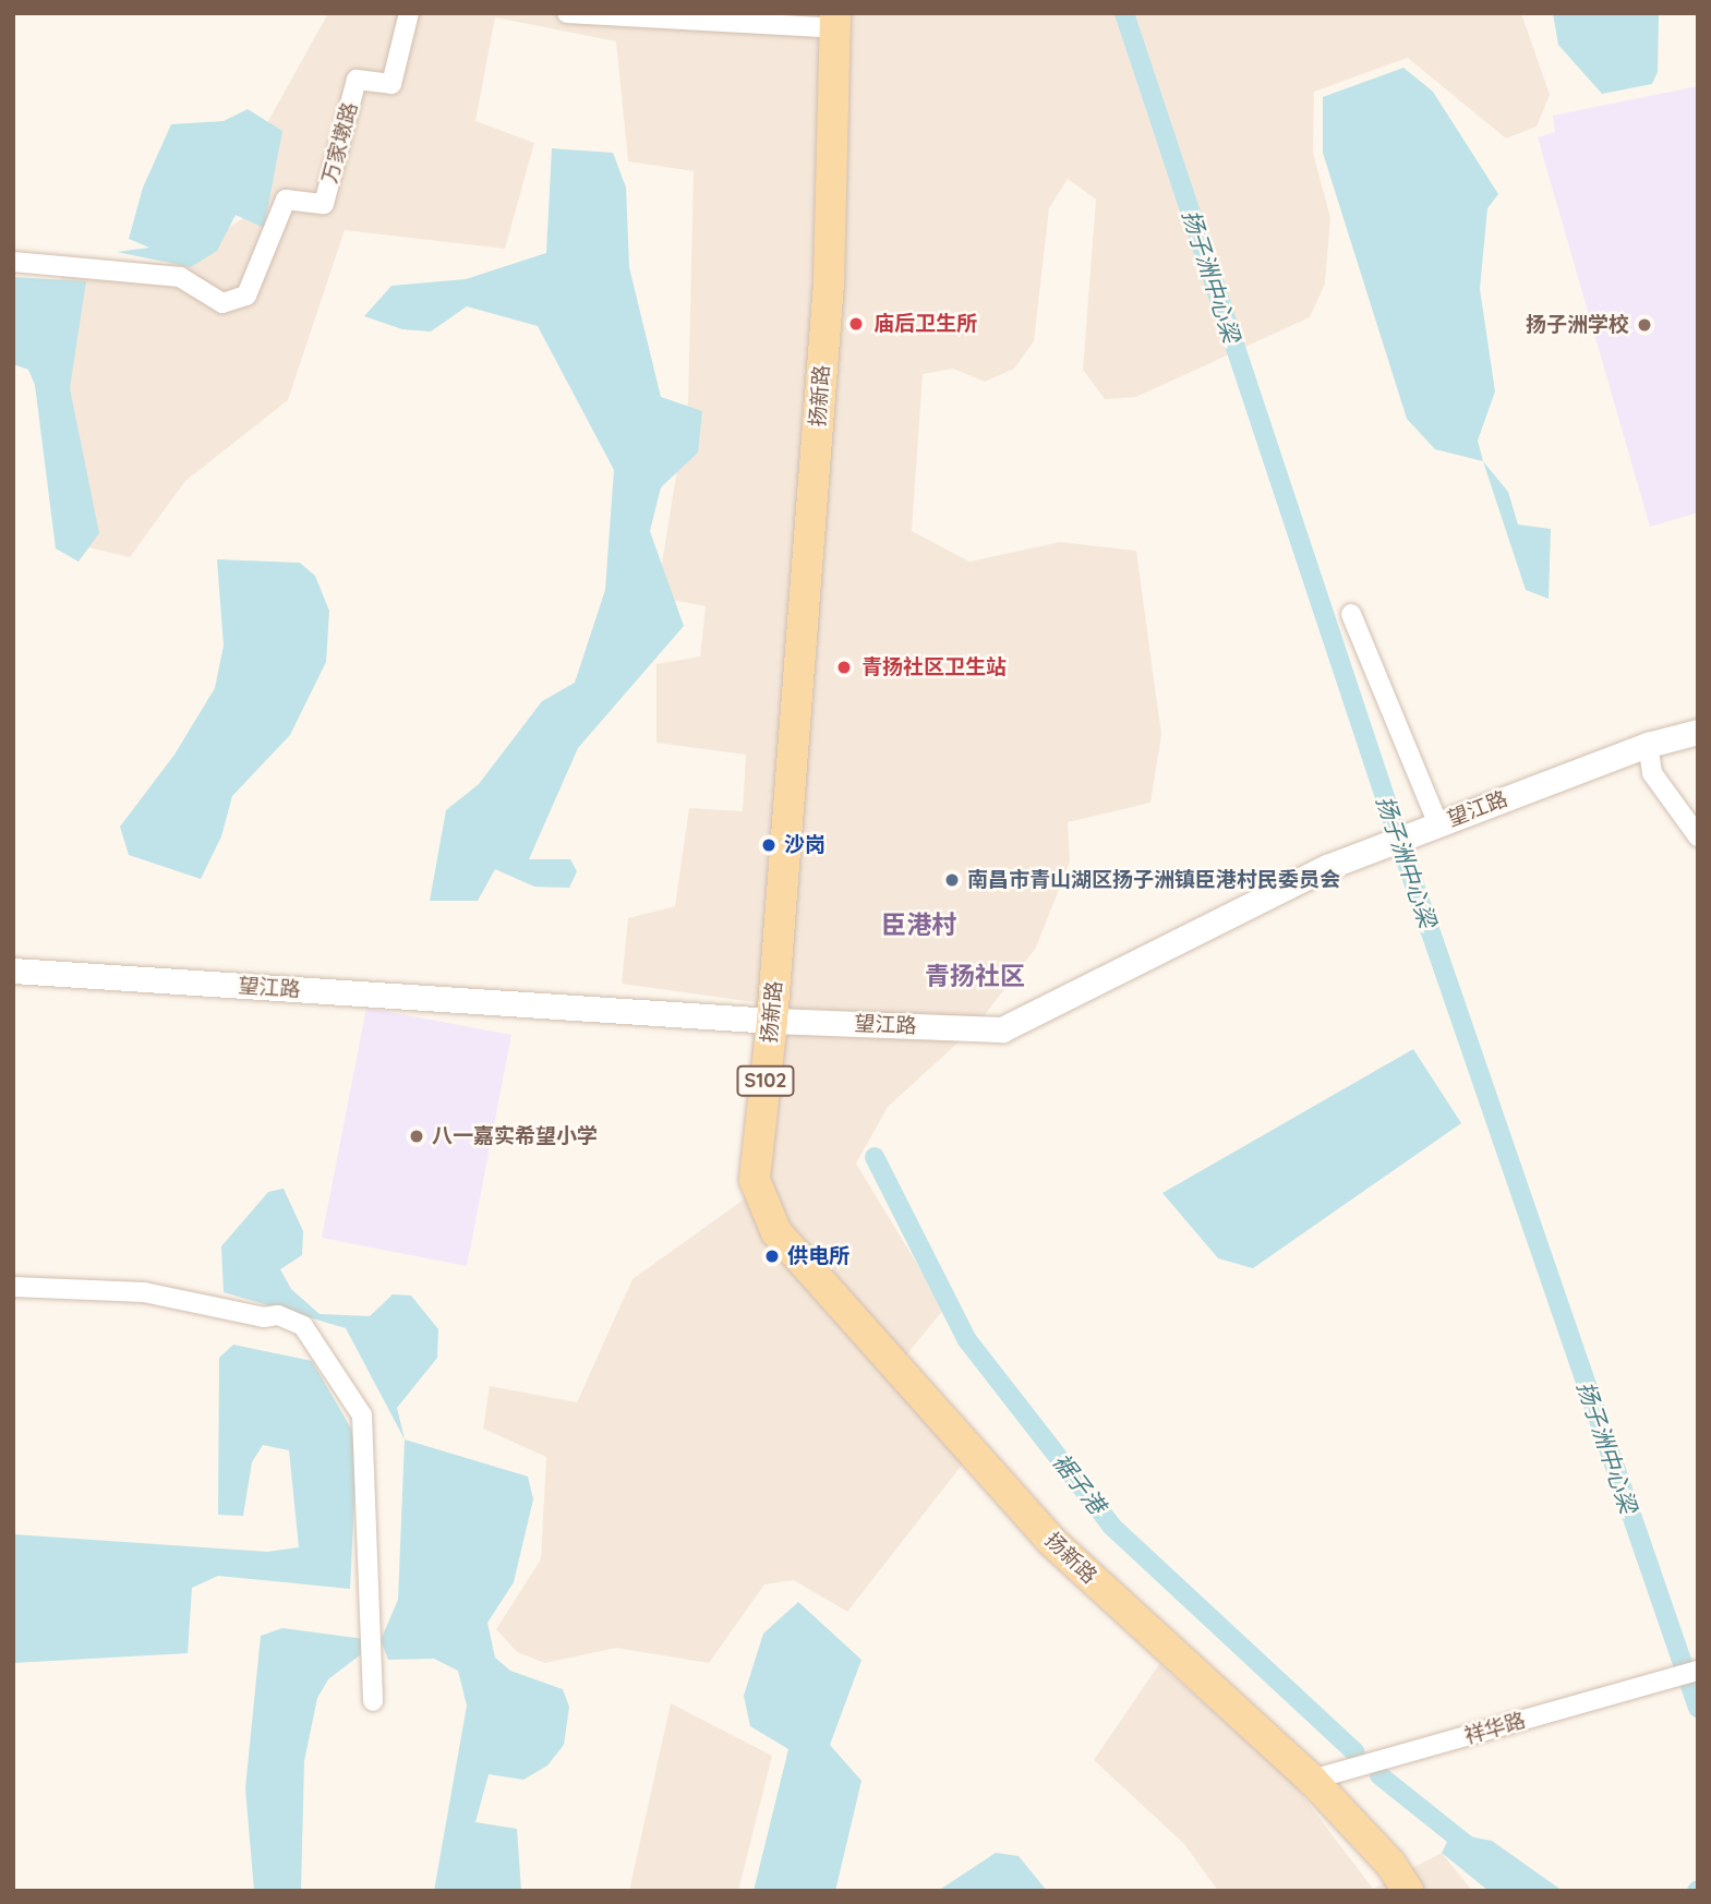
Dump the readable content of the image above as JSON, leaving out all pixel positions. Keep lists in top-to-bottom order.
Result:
{
  "streets": {
    "main road": ["扬新路", "S102"],
    "street": ["万家墩路", "望江路", "祥华路"]
  },
  "crossings": [
    ["扬新路", "望江路"],
    ["扬新路", "祥华路"]
  ],
  "districts": ["臣港村", "青扬社区"],
  "water": ["扬子洲中心梁", "裾子港"],
  "places": [
    "庙后卫生所",
    "扬子洲学校",
    "青扬社区卫生站",
    "沙岗",
    "南昌市青山湖区扬子洲镇臣港村民委员会",
    "八一嘉实希望小学",
    "供电所"
  ]
}
